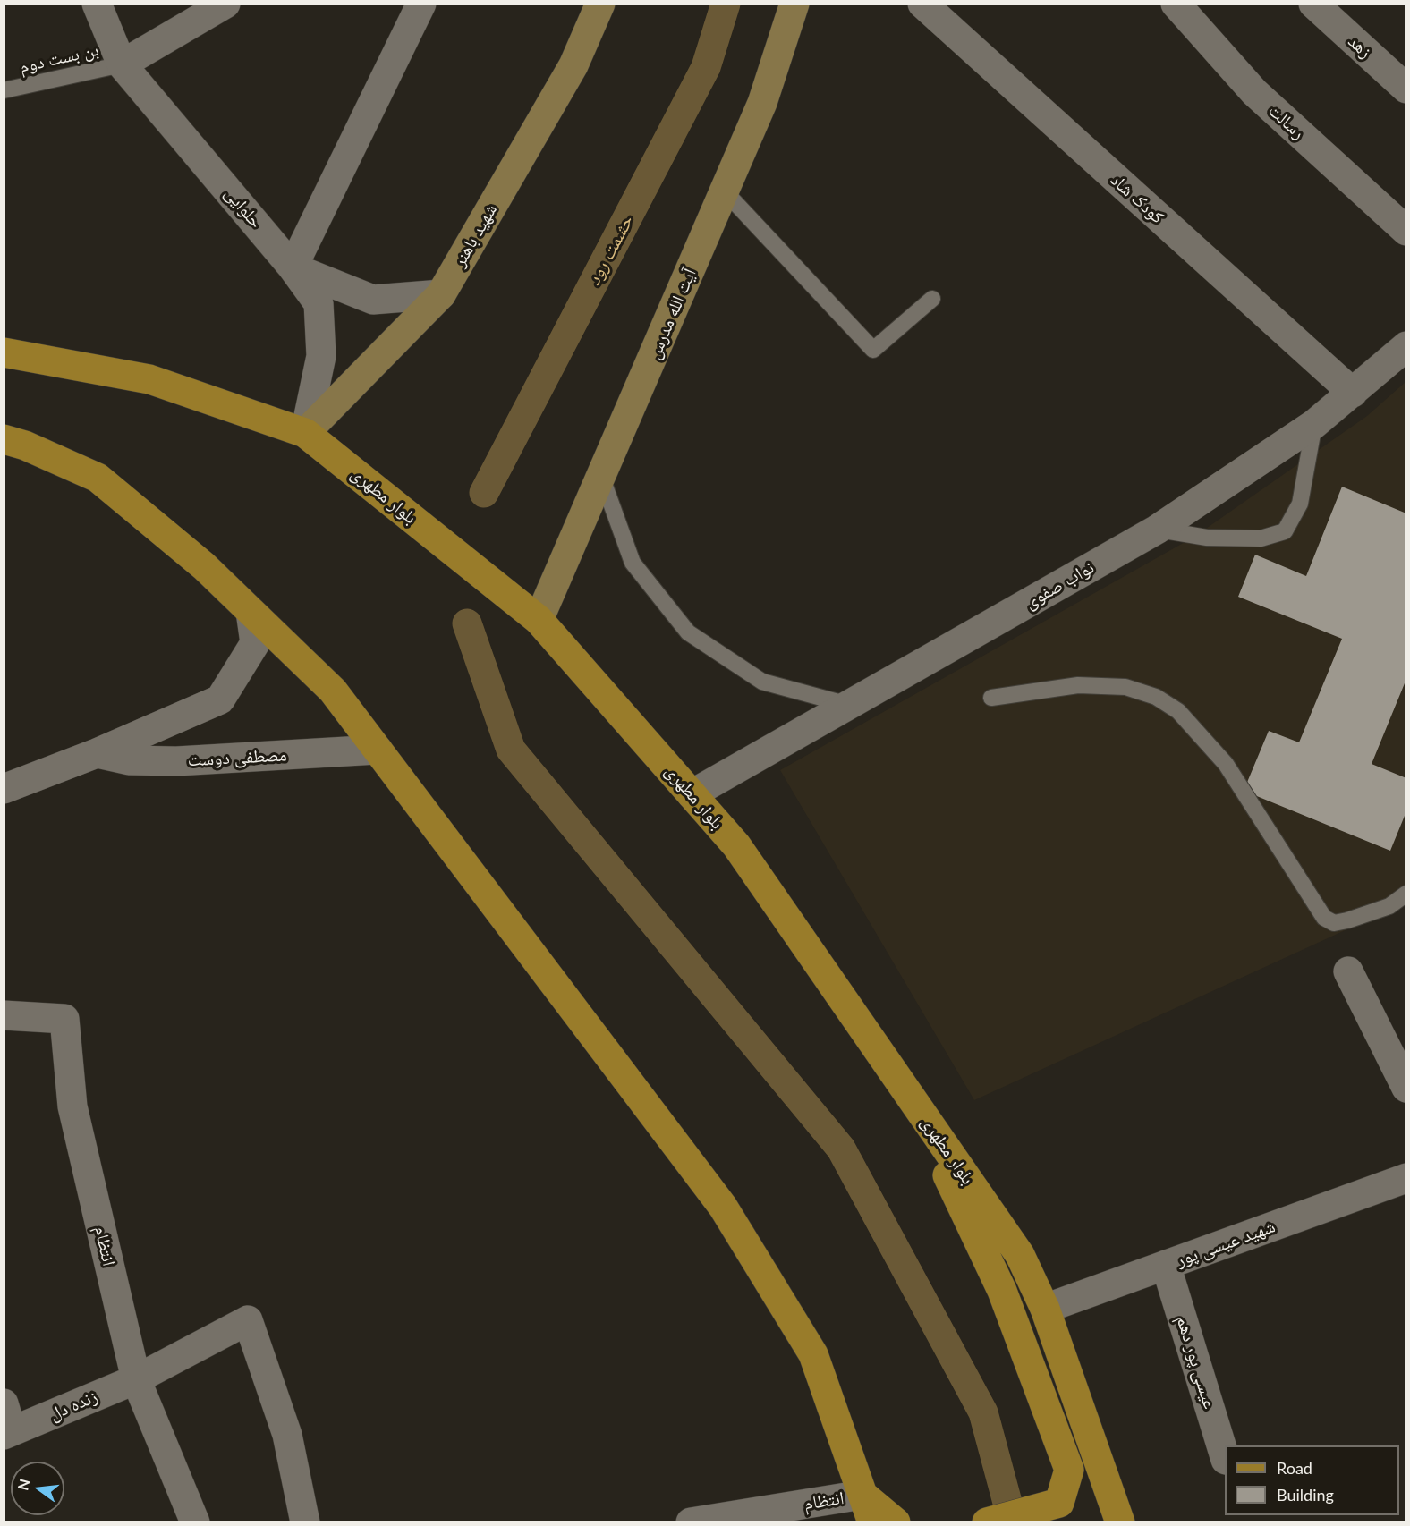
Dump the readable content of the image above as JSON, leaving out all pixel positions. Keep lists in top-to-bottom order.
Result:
{
  "streets": {
    "main road": ["شهید باهنر", "آیت الله مدرس", "بلوار مطهری"],
    "street": [
      "زهد",
      "رسالت",
      "کودک شاد",
      "حلوایی",
      "نواب صفوی",
      "مصطفی دوست",
      "شهید عیسی پور",
      "انتظام",
      "عیسی پور دهم",
      "زنده دل"
    ],
    "lane": ["بن بست دوم"]
  },
  "crossings": [
    ["بن بست دوم", "حلوایی"],
    ["کودک شاد", "نواب صفوی"],
    ["حلوایی", "شهید باهنر"],
    ["حلوایی", "بلوار مطهری"],
    ["شهید باهنر", "بلوار مطهری"],
    ["آیت الله مدرس", "بلوار مطهری"],
    ["بلوار مطهری", "نواب صفوی"],
    ["بلوار مطهری", "شهید عیسی پور"],
    ["شهید عیسی پور", "عیسی پور دهم"],
    ["انتظام", "زنده دل"]
  ],
  "water": ["حشمت رود"],
  "legend": ["Road", "Building"],
  "north": "left"
}
